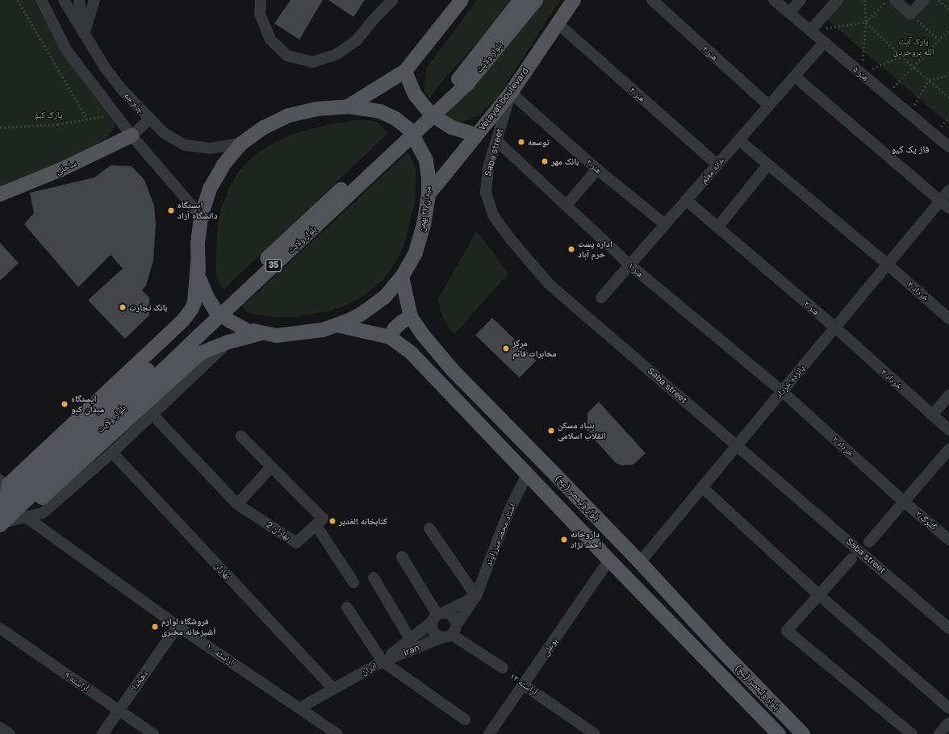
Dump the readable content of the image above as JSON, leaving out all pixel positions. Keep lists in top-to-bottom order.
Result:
{
  "streets": {
    "main road": [
      "بلوار ولایت",
      "Velayat boulevard",
      "ساحلی",
      "میدان ۲۲ بهمن",
      "35",
      "بلوار ولیعصر (عج)"
    ],
    "street": [
      "هنر ۴",
      "هنر ۵",
      "هنر ۳",
      "جام جم",
      "Saba street",
      "هنر ۲",
      "خانه معلم",
      "هنر ۱",
      "خرداد ۴",
      "خرداد ۳",
      "پانزده خرداد",
      "خرداد ۲",
      "گلبرگ ۲",
      "بهاران 2",
      "استاد محمد میرزاوند",
      "بهاران",
      "بوعلی",
      "iran",
      "آراسته ۱۰",
      "ایران",
      "دهخدا",
      "آراسته ۹",
      "۱۲ آراسته"
    ]
  },
  "crossings": [
    ["هنر ۴", "خانه معلم"],
    ["هنر ۵", "خانه معلم"],
    ["هنر ۳", "Velayat boulevard"],
    ["هنر ۳", "خانه معلم"],
    ["Velayat boulevard", "Saba street"],
    ["Velayat boulevard", "هنر ۲"],
    ["Velayat boulevard", "میدان ۲۲ بهمن"],
    ["جام جم", "میدان ۲۲ بهمن"],
    ["Saba street", "هنر ۲"],
    ["Saba street", "هنر ۱"],
    ["Saba street", "پانزده خرداد"],
    ["هنر ۲", "خانه معلم"],
    ["هنر ۲", "خرداد ۳"],
    ["هنر ۲", "پانزده خرداد"],
    ["خانه معلم", "هنر ۱"],
    ["خانه معلم", "خرداد ۴"],
    ["میدان ۲۲ بهمن", "بلوار ولیعصر (عج)"],
    ["هنر ۱", "پانزده خرداد"],
    ["هنر ۱", "خرداد ۲"],
    ["خرداد ۴", "پانزده خرداد"],
    ["خرداد ۳", "پانزده خرداد"],
    ["پانزده خرداد", "خرداد ۲"],
    ["پانزده خرداد", "بلوار ولیعصر (عج)"],
    ["خرداد ۲", "گلبرگ ۲"],
    ["بلوار ولیعصر (عج)", "استاد محمد میرزاوند"],
    ["بلوار ولیعصر (عج)", "بوعلی"],
    ["استاد محمد میرزاوند", "ایران"],
    ["بهاران", "ایران"],
    ["بوعلی", "۱۲ آراسته"],
    ["iran", "ایران"],
    ["iran", "۱۲ آراسته"],
    ["آراسته ۱۰", "ایران"],
    ["آراسته ۱۰", "دهخدا"],
    ["ایران", "۱۲ آراسته"],
    ["دهخدا", "آراسته ۹"]
  ],
  "districts": ["فاز یک کیو"],
  "parks": ["پارک آیت الله بروجردی", "پارک کیو"],
  "places": [
    "توسعه",
    "بانک مهر",
    "ایستگاه دانشگاه آزاد",
    "اداره پست خرم آباد",
    "بانک تجارت",
    "مرکز مخابرات قائم",
    "ایستگاه میدان کیو",
    "بنیاد مسکن انقلاب اسلامی",
    "کتابخانه الغدیر",
    "داروخانه احمد نژاد",
    "فروشگاه لوازم آشپزخانه مخبری"
  ]
}
